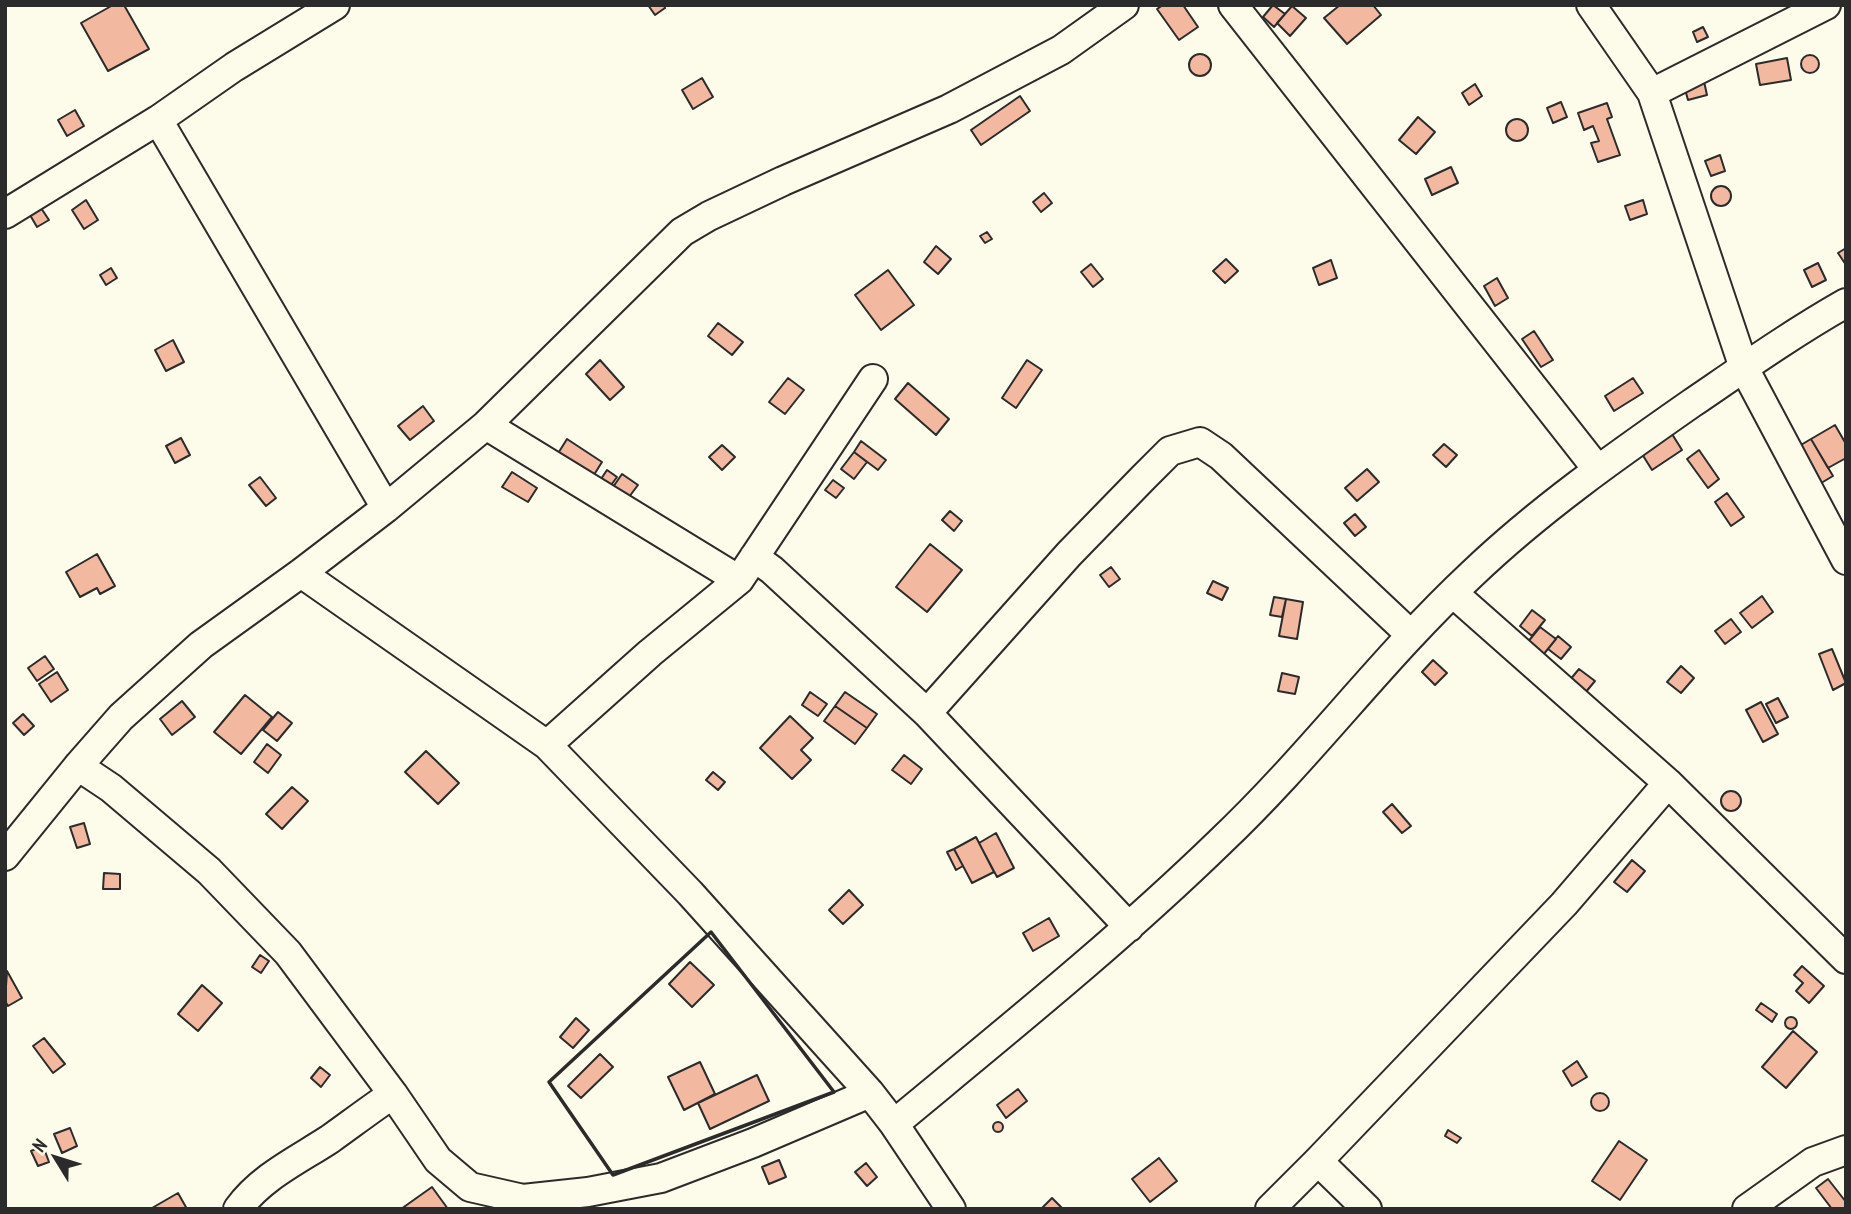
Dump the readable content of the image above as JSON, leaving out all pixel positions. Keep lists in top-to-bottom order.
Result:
{
  "north": "top left"
}
